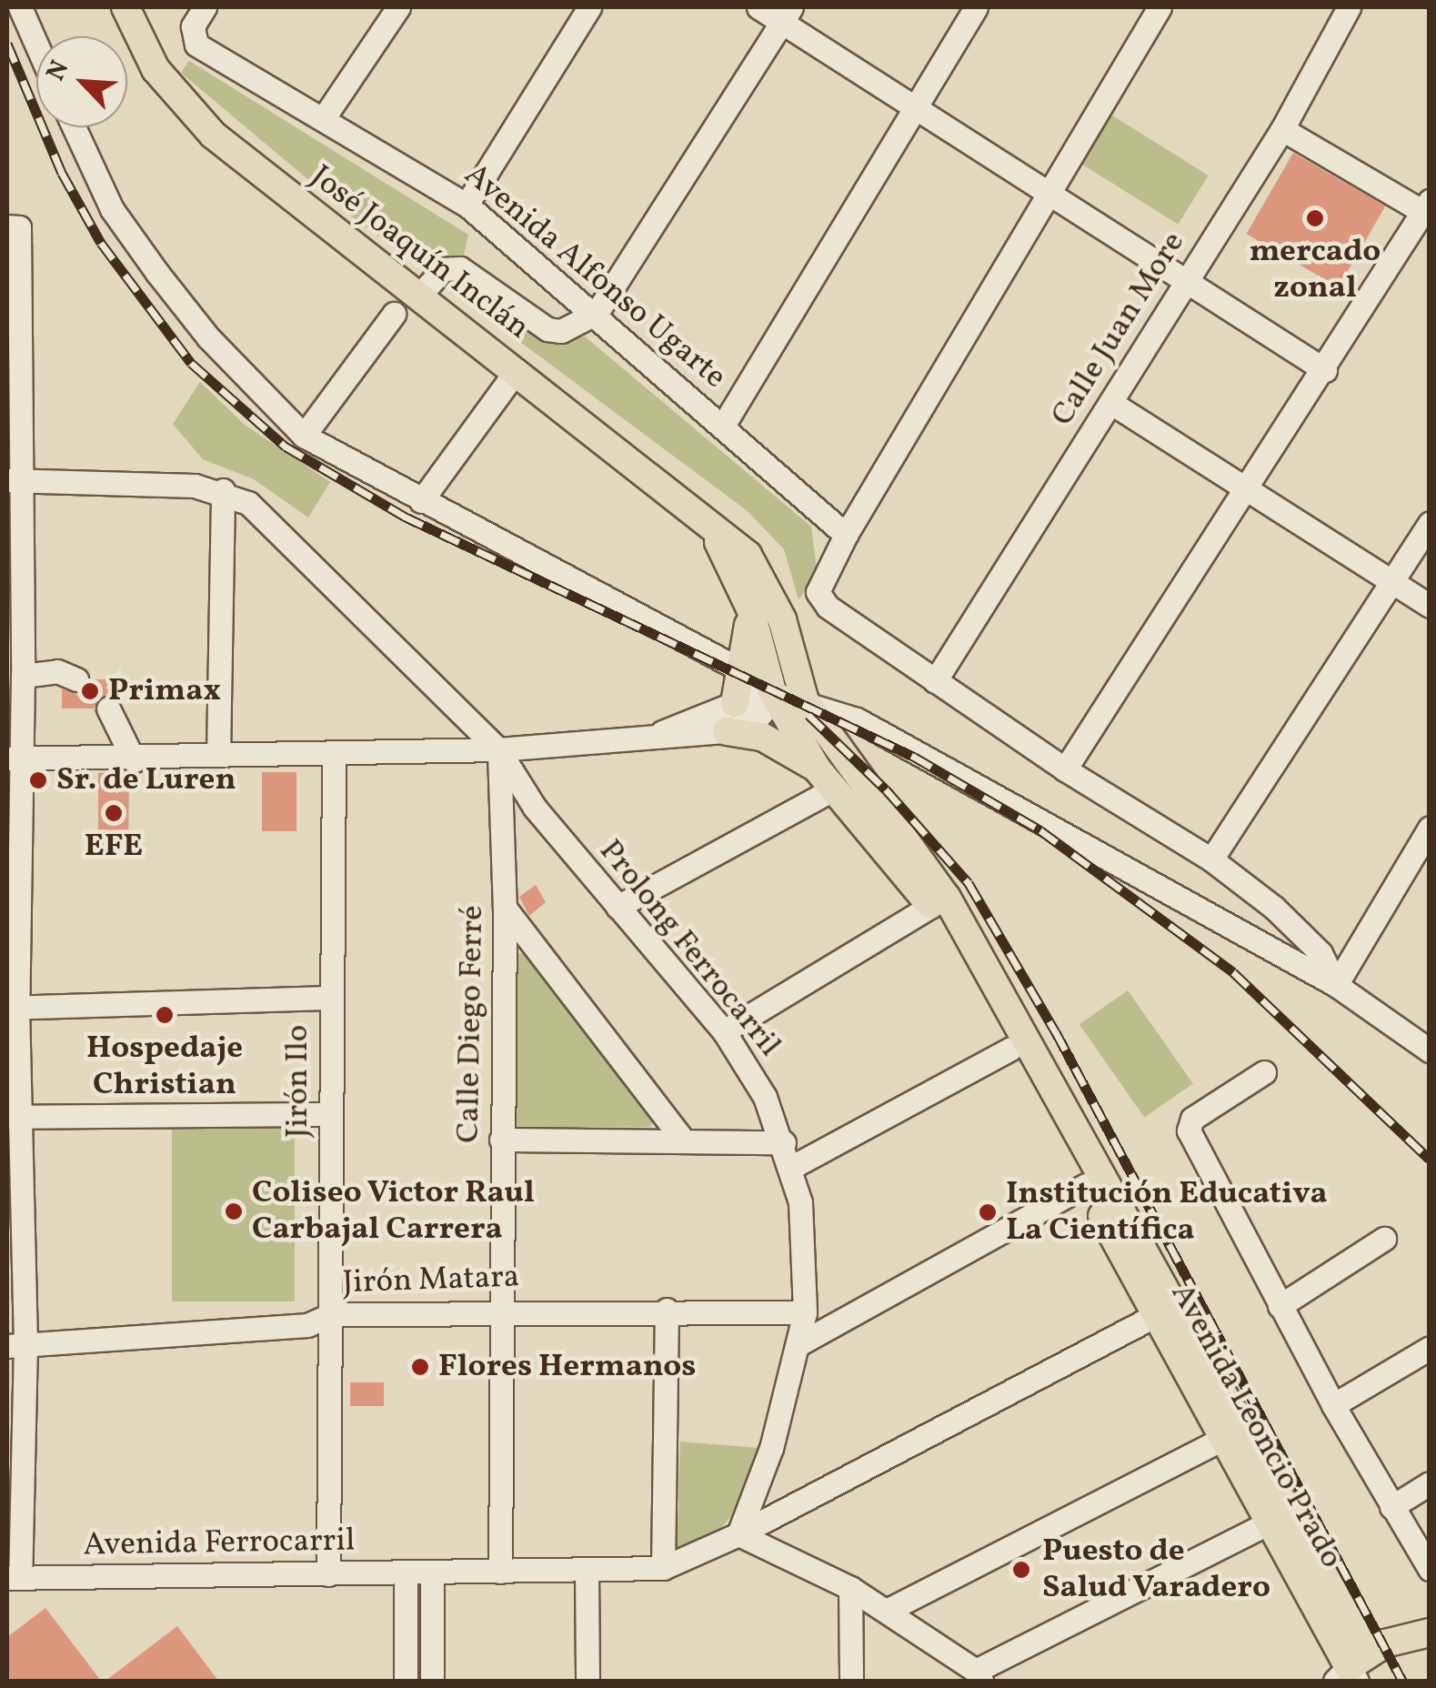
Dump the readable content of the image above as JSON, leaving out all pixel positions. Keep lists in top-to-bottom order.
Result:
{
  "streets": {
    "main road": ["José Joaquín Inclán", "Avenida Leoncio Prado"],
    "street": [
      "Avenida Alfonso Ugarte",
      "Calle Juan More",
      "Prolong Ferrocarril",
      "Calle Diego Ferré",
      "Jirón Ilo",
      "Jirón Matara",
      "Avenida Ferrocarril"
    ]
  },
  "crossings": [
    ["José Joaquín Inclán", "Avenida Leoncio Prado"],
    ["Prolong Ferrocarril", "Calle Diego Ferré"],
    ["Prolong Ferrocarril", "Jirón Matara"],
    ["Calle Diego Ferré", "Jirón Matara"],
    ["Jirón Ilo", "Jirón Matara"],
    ["Jirón Ilo", "Avenida Ferrocarril"]
  ],
  "places": [
    "mercado zonal",
    "Primax",
    "Sr. de Luren",
    "EFE",
    "Hospedaje Christian",
    "Coliseo Victor Raul Carbajal Carrera",
    "Institución Educativa La Científica",
    "Flores Hermanos",
    "Puesto de Salud Varadero"
  ],
  "north": "top left"
}
